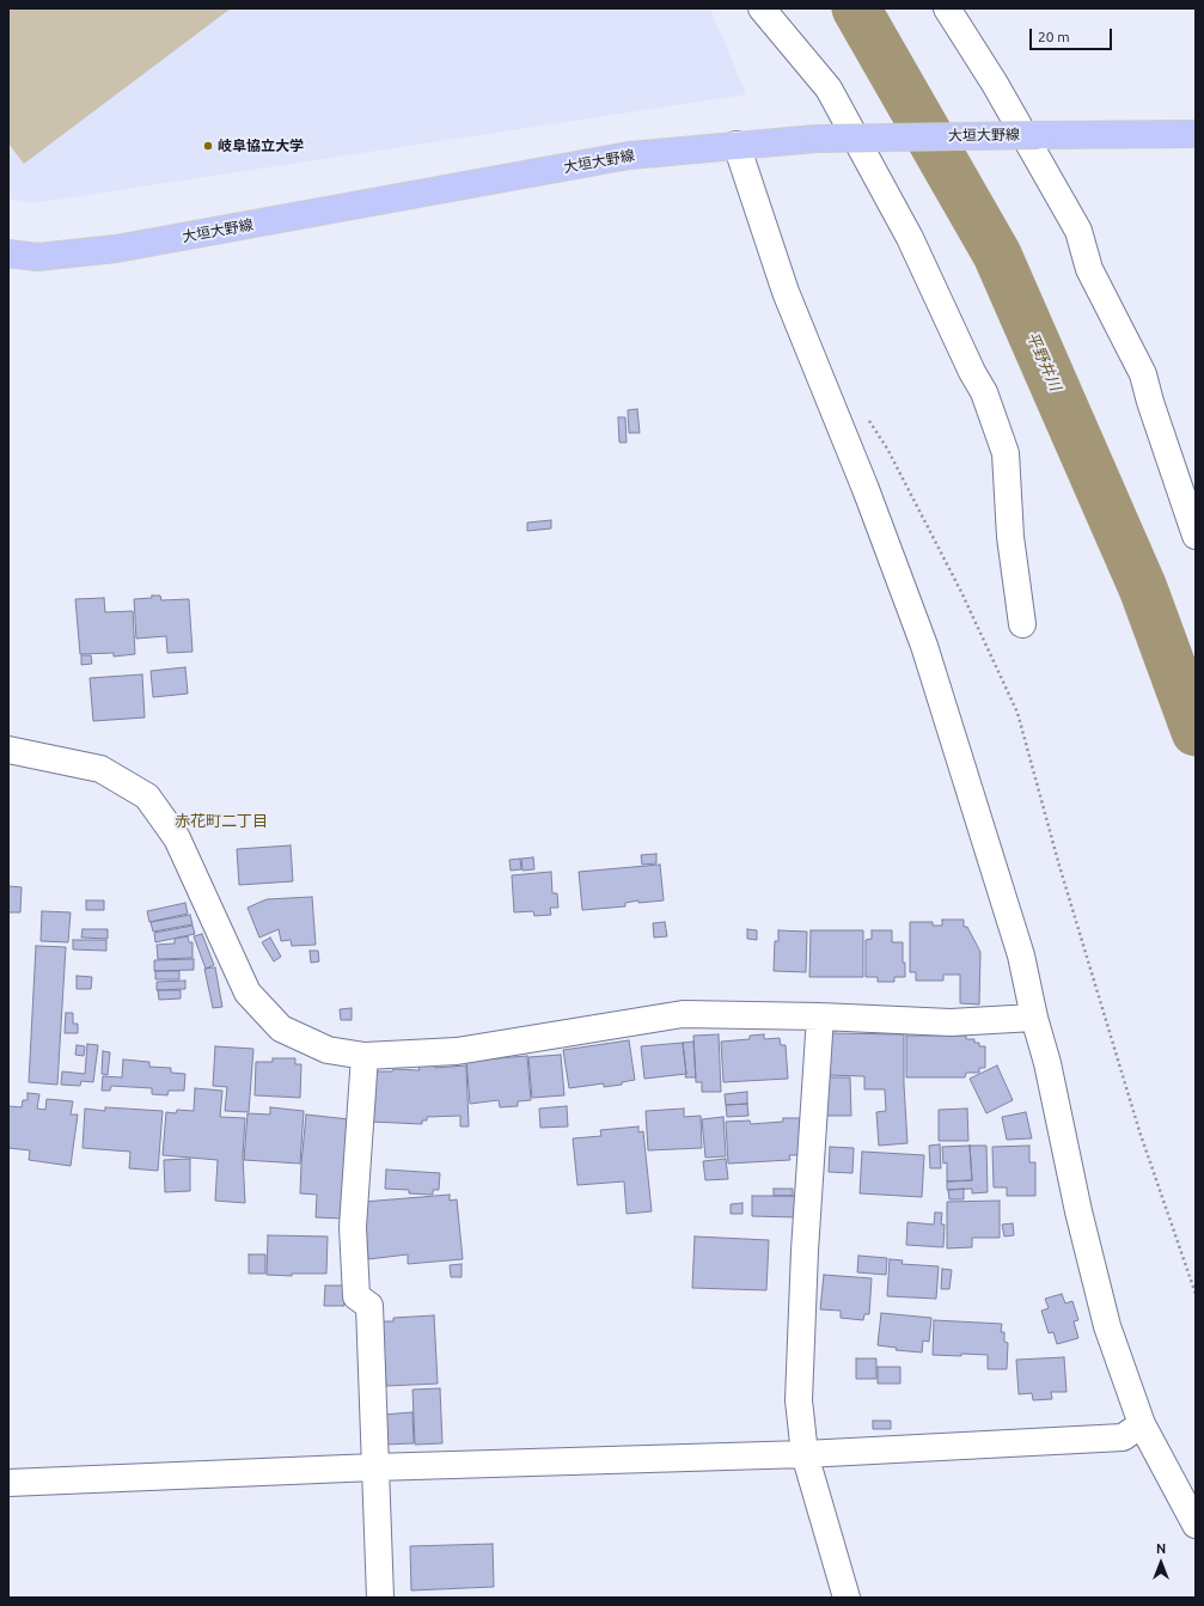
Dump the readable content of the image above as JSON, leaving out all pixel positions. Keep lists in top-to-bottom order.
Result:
{
  "streets": {
    "main road": ["大垣大野線"]
  },
  "districts": ["赤花町二丁目"],
  "water": ["平野井川"],
  "places": ["岐阜協立大学"],
  "scale_bar": "20 m",
  "north": "top"
}
